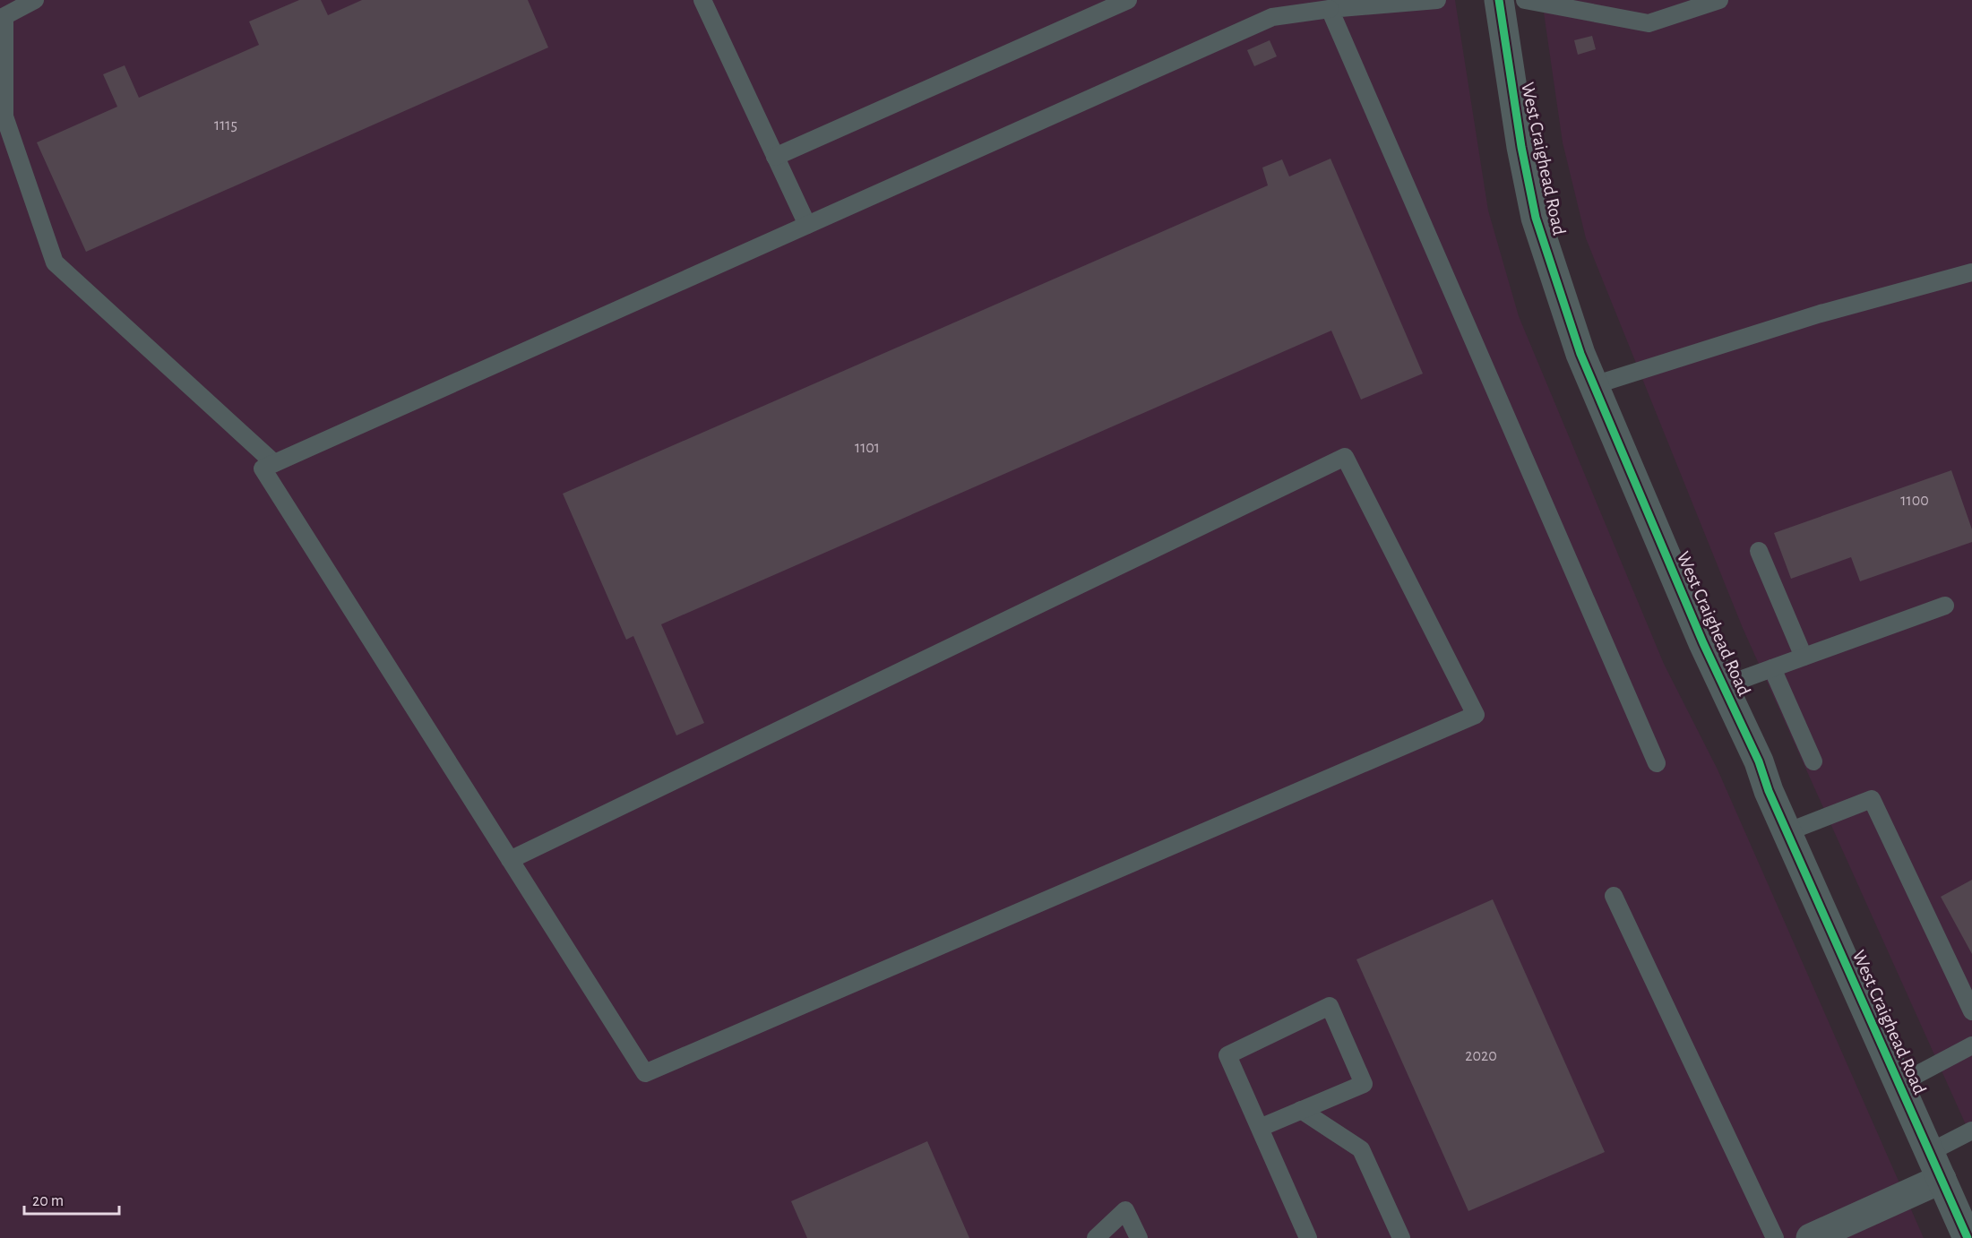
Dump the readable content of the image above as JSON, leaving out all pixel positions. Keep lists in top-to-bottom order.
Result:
{
  "streets": {
    "street": ["West Craighead Road"]
  },
  "house_numbers": [
    "1115",
    "1101",
    "1100",
    "2020"
  ],
  "scale_bar": "20 m"
}
